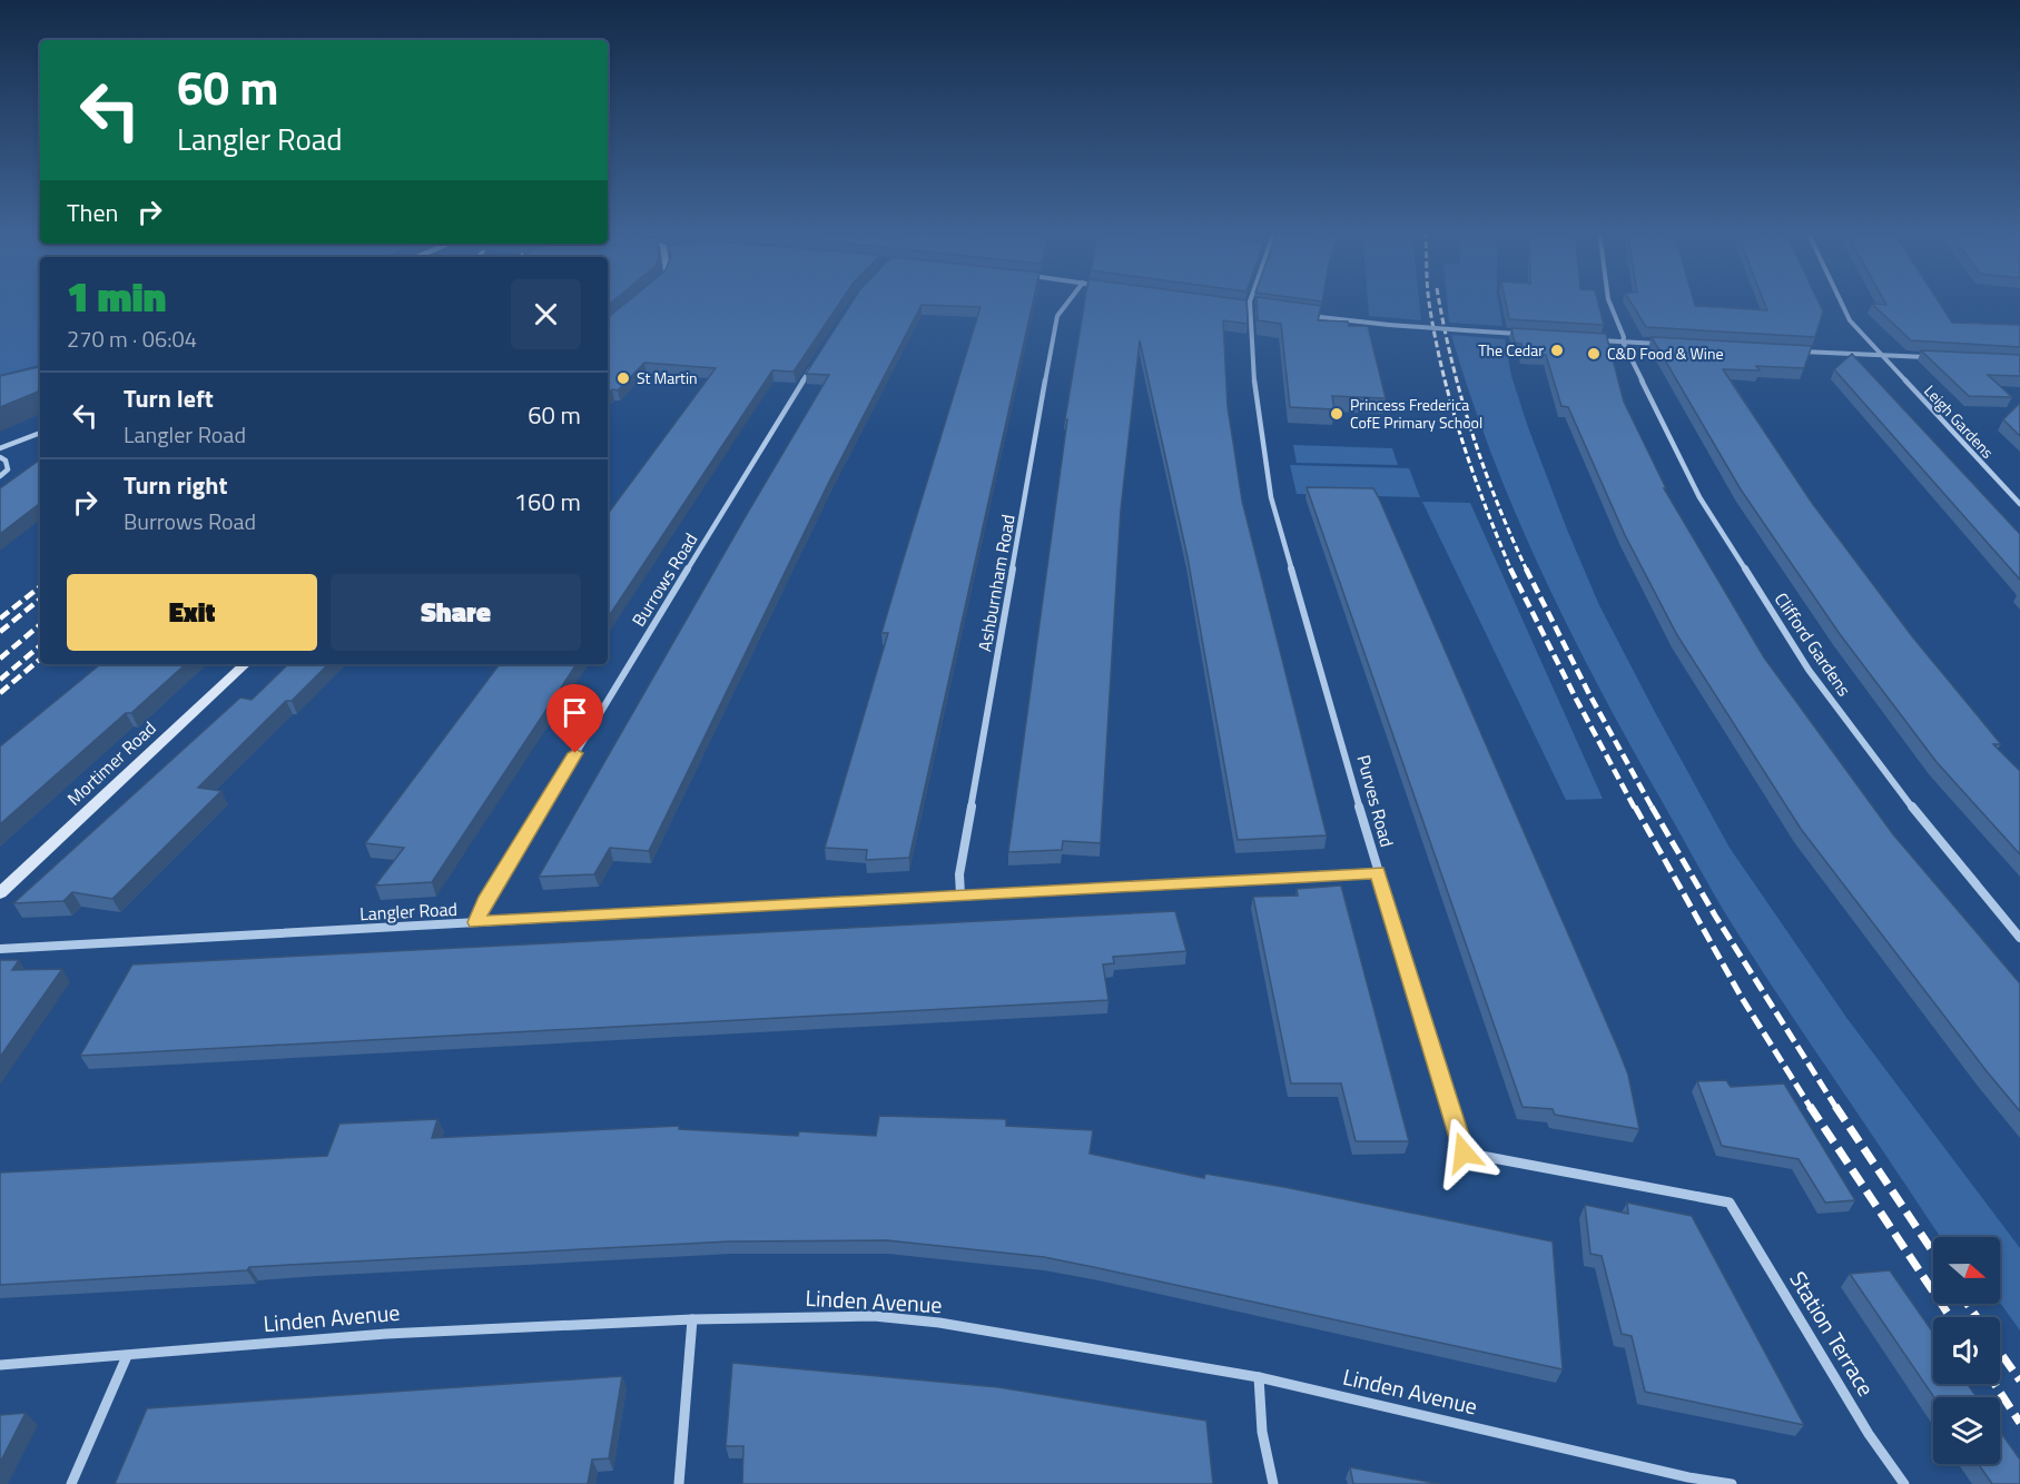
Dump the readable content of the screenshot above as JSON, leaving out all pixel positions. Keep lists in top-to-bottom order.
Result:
{
  "streets": {
    "main road": ["Mortimer Road"],
    "street": [
      "Leigh Gardens",
      "Burrows Road",
      "Ashburnham Road",
      "Clifford Gardens",
      "Purves Road",
      "Langler Road",
      "Linden Avenue",
      "Station Terrace"
    ]
  },
  "crossings": [
    ["Burrows Road", "Langler Road"],
    ["Ashburnham Road", "Langler Road"],
    ["Purves Road", "Langler Road"],
    ["Purves Road", "Station Terrace"]
  ],
  "places": [
    "The Cedar",
    "C&D Food & Wine",
    "St Martin",
    "Princess Frederica CofE Primary School"
  ],
  "north": "right",
  "page": {
    "turn": ["60 m", "Langler Road"],
    "then": "Then",
    "heading": ["1 min", "270 m · 06:04"],
    "list": [
      {
        "name": "Turn left",
        "note": "Langler Road",
        "value": "60 m"
      },
      {
        "name": "Turn right",
        "note": "Burrows Road",
        "value": "160 m"
      }
    ],
    "buttons": ["Exit", "Share"]
  }
}
